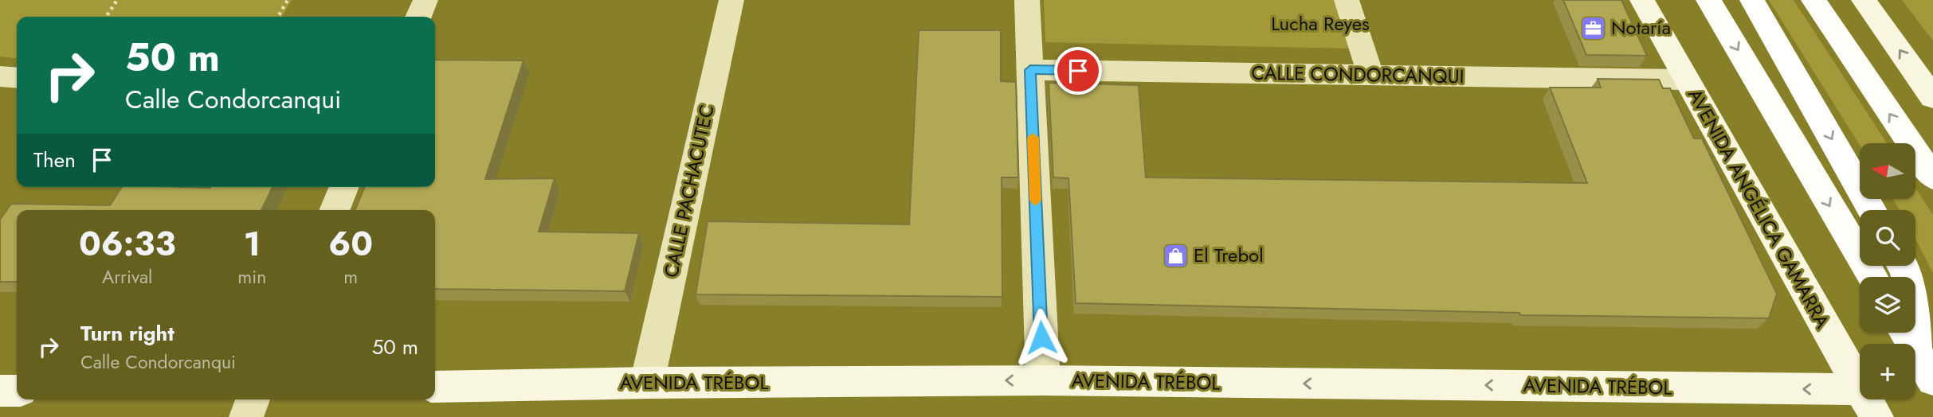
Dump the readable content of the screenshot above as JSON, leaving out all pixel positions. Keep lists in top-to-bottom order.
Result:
{
  "streets": {
    "street": [
      "CALLE CONDORCANQUI",
      "CALLE PACHACUTEC",
      "AVENIDA ANGÉLICA GAMARRA",
      "AVENIDA TRÉBOL"
    ]
  },
  "crossings": [
    ["CALLE CONDORCANQUI", "AVENIDA ANGÉLICA GAMARRA"],
    ["CALLE PACHACUTEC", "AVENIDA TRÉBOL"],
    ["AVENIDA ANGÉLICA GAMARRA", "AVENIDA TRÉBOL"]
  ],
  "one_way": ["AVENIDA TRÉBOL"],
  "parks": ["Lucha Reyes"],
  "places": {
    "office": ["Notaría"],
    "shop": ["El Trebol"]
  },
  "north": "left",
  "page": {
    "turn": ["50 m", "Calle Condorcanqui"],
    "then": "Then",
    "map_buttons": "+",
    "eta": [
      "06:33",
      "Arrival",
      "1",
      "min",
      "60",
      "m"
    ],
    "list": [
      {
        "name": "Turn right",
        "note": "Calle Condorcanqui",
        "value": "50 m"
      }
    ]
  }
}
